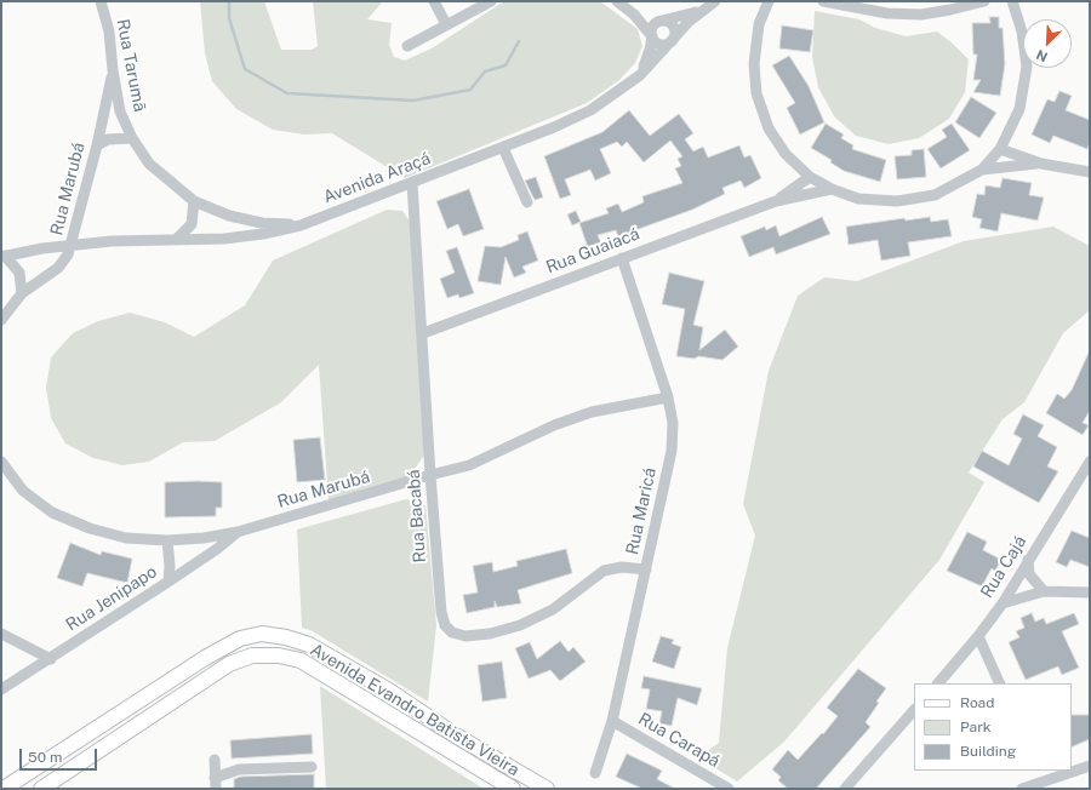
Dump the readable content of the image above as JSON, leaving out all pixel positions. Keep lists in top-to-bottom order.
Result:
{
  "streets": {
    "main road": ["Avenida Evandro Batista Vieira"],
    "street": [
      "Rua Tarumã",
      "Avenida Araçá",
      "Rua Marubá",
      "Rua Guaiacá",
      "Rua Maricá",
      "Rua Bacabá",
      "Rua Cajá",
      "Rua Jenipapo",
      "Rua Carapá"
    ]
  },
  "crossings": [
    ["Rua Tarumã", "Avenida Araçá"],
    ["Rua Tarumã", "Rua Marubá"],
    ["Avenida Araçá", "Rua Marubá"],
    ["Avenida Araçá", "Rua Bacabá"],
    ["Rua Marubá", "Rua Maricá"],
    ["Rua Marubá", "Rua Bacabá"],
    ["Rua Marubá", "Rua Jenipapo"],
    ["Rua Guaiacá", "Rua Maricá"],
    ["Rua Guaiacá", "Rua Bacabá"],
    ["Rua Maricá", "Rua Bacabá"],
    ["Rua Maricá", "Rua Carapá"]
  ],
  "legend": ["Road", "Park", "Building"],
  "scale_bar": "50 m",
  "north": "bottom left"
}
